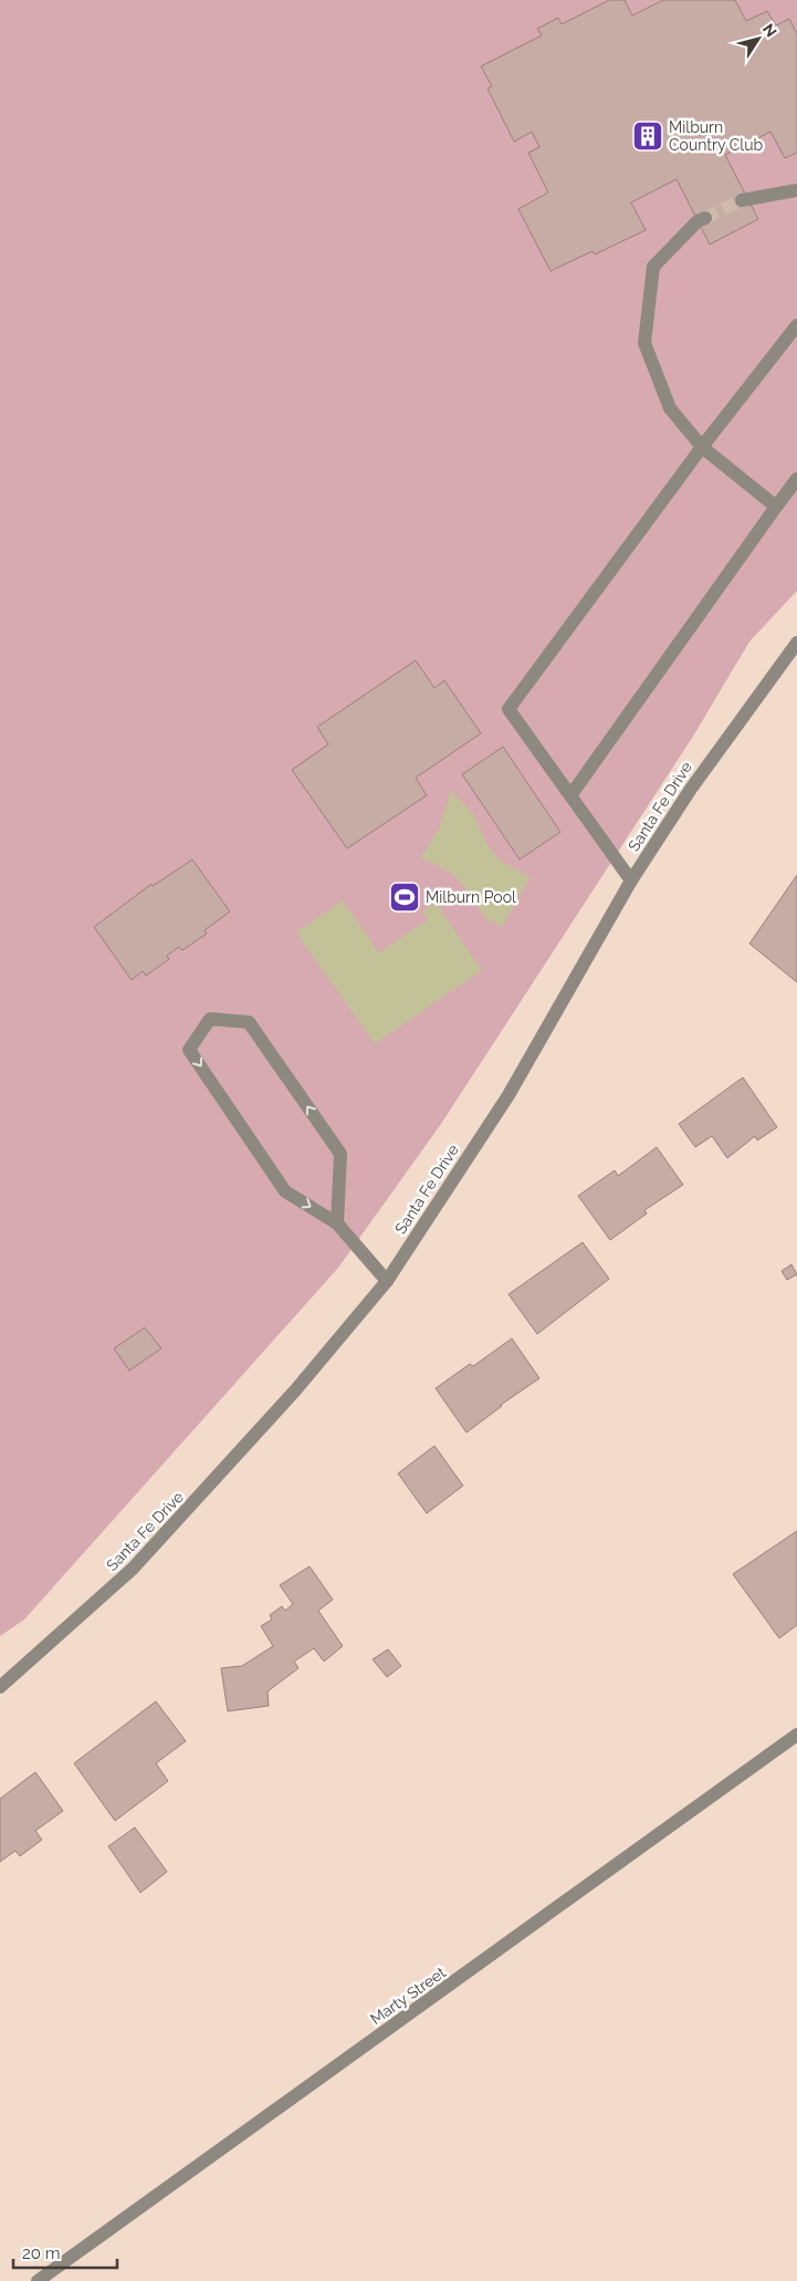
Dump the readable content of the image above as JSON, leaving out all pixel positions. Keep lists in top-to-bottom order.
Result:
{
  "streets": {
    "street": ["Santa Fe Drive", "Marty Street"]
  },
  "places": {
    "building": ["Milburn Country Club"],
    "sports": ["Milburn Pool"]
  },
  "scale_bar": "20 m",
  "north": "top right"
}
